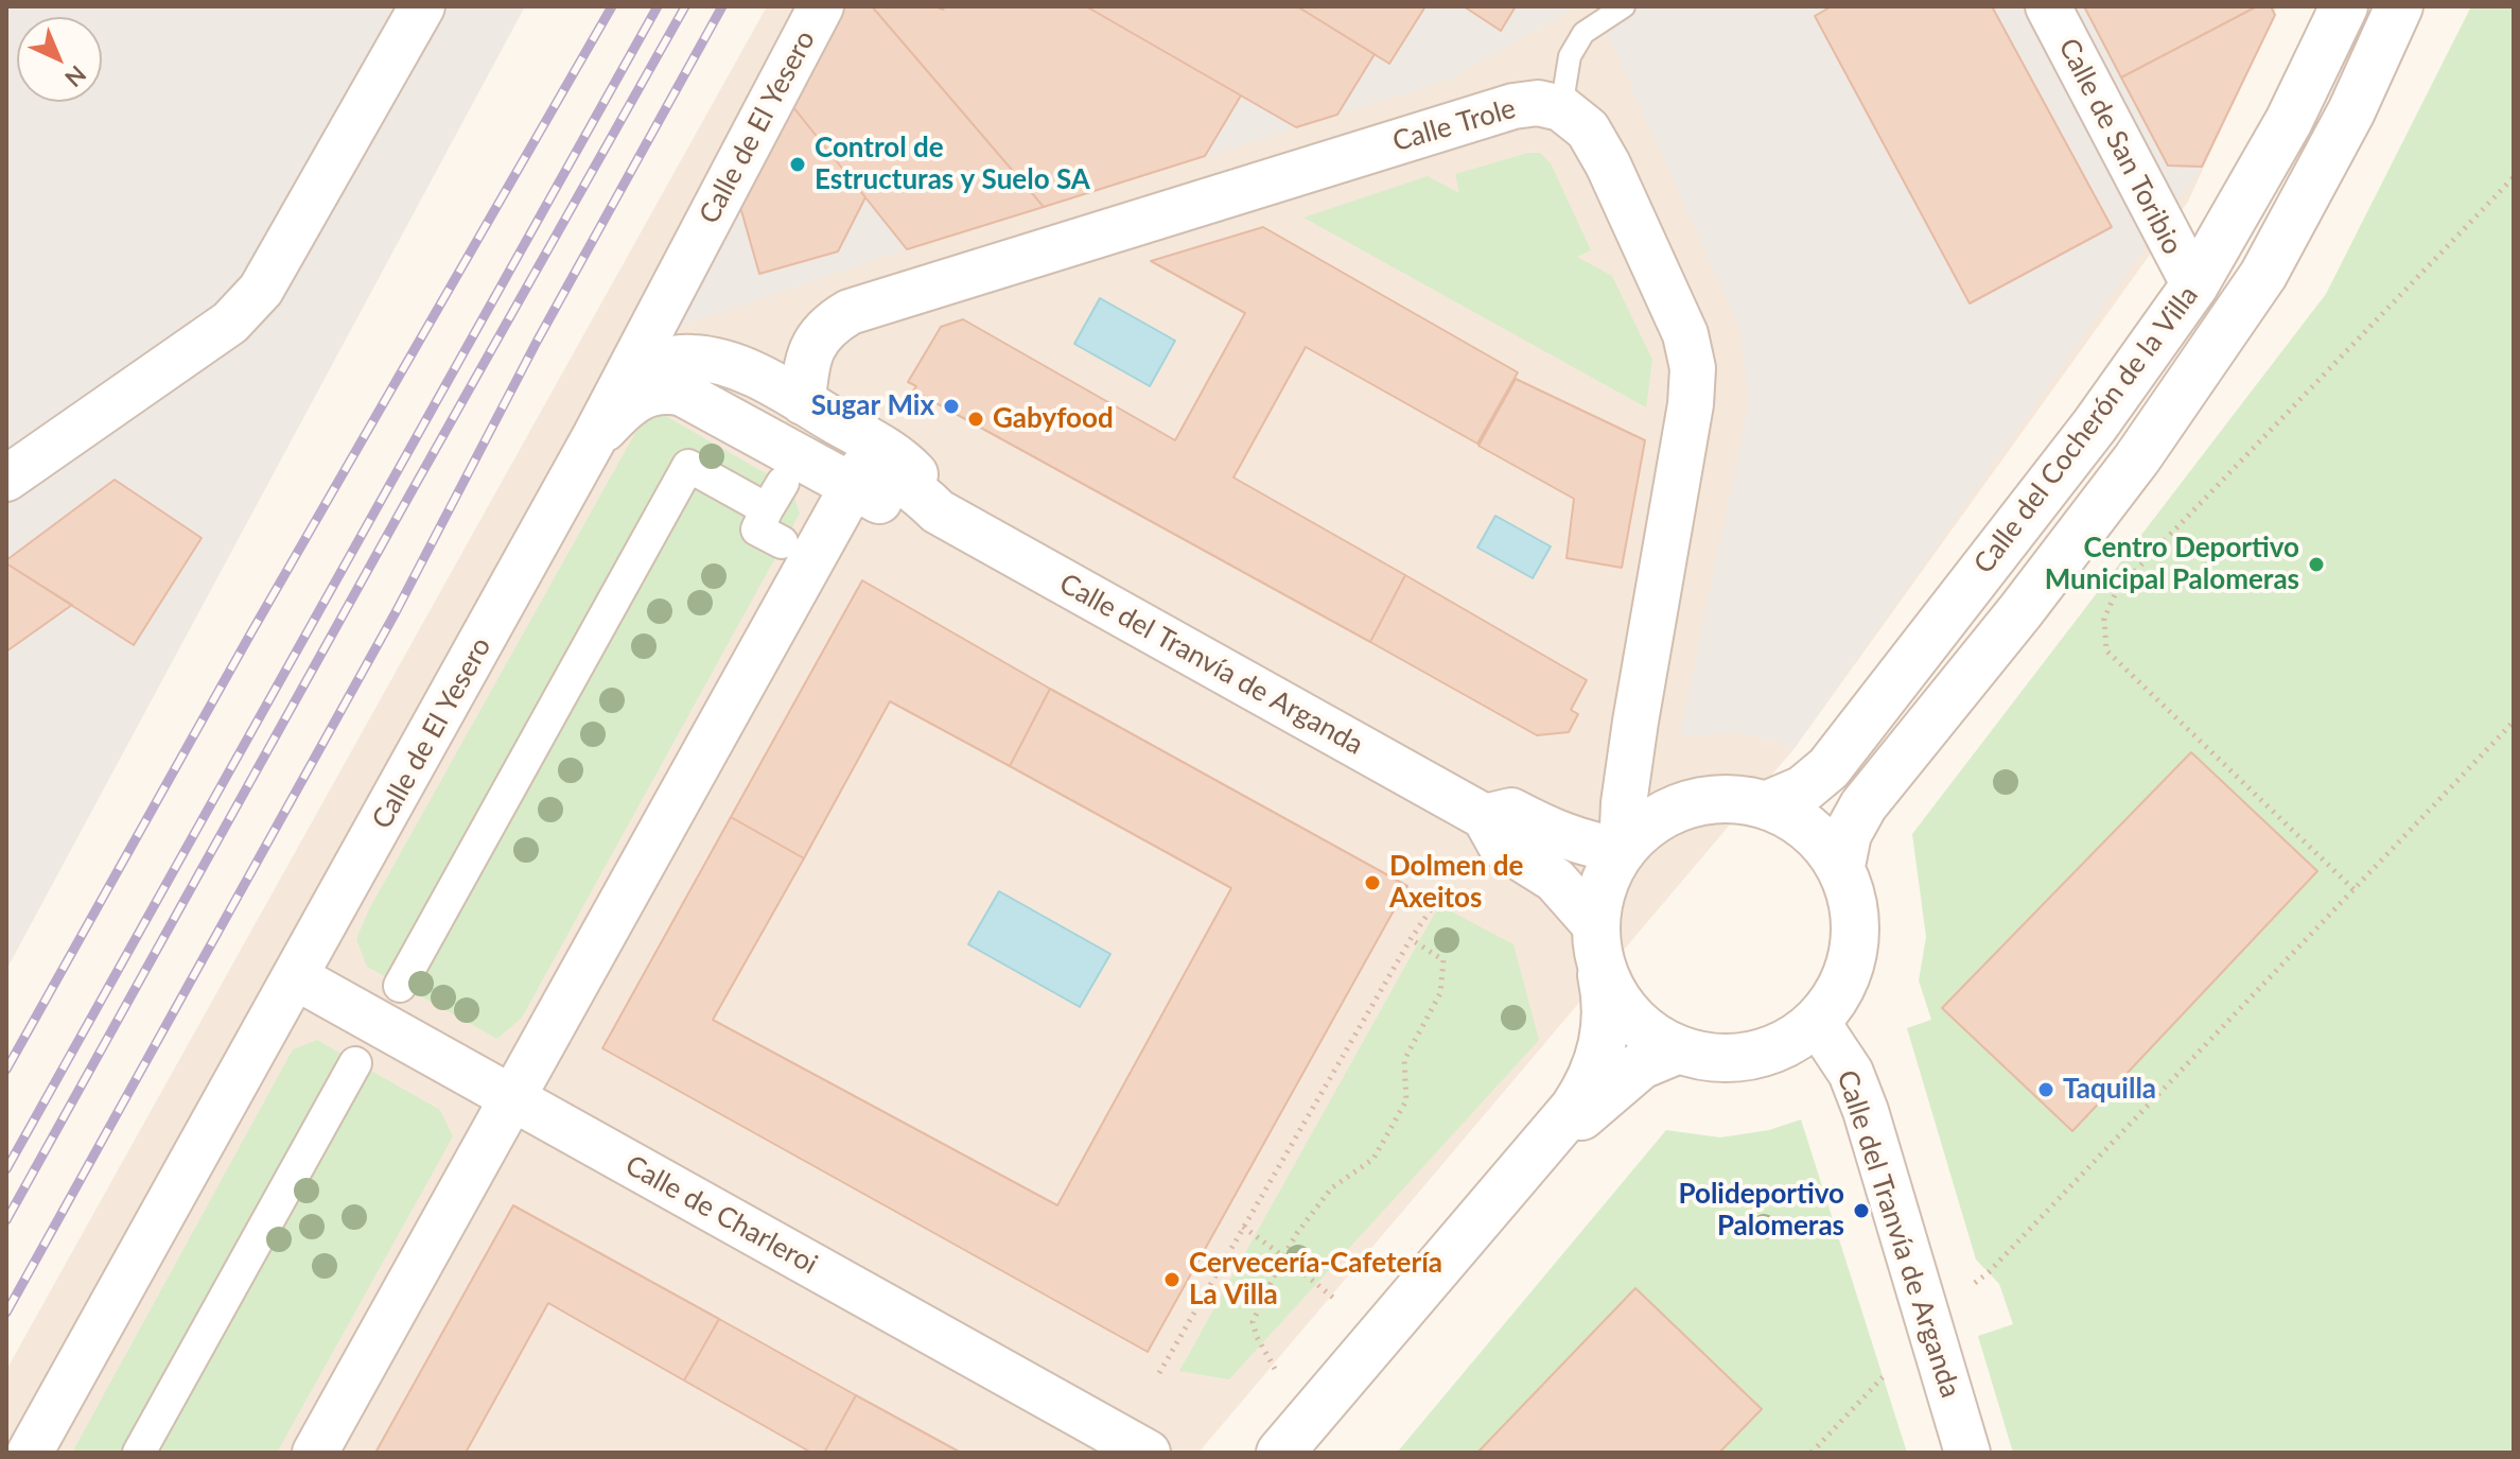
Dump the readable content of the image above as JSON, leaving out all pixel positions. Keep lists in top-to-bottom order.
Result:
{
  "streets": {
    "street": [
      "Calle Trole",
      "Calle de El Yesero",
      "Calle de San Toribio",
      "Calle del Cocherón de la Villa",
      "Calle del Tranvía de Arganda",
      "Calle de Charleroi"
    ]
  },
  "crossings": [
    ["Calle de El Yesero", "Calle de Charleroi"],
    ["Calle de San Toribio", "Calle del Cocherón de la Villa"],
    ["Calle del Cocherón de la Villa", "Calle del Tranvía de Arganda"]
  ],
  "places": [
    "Control de Estructuras y Suelo SA",
    "Sugar Mix",
    "Gabyfood",
    "Centro Deportivo Municipal Palomeras",
    "Dolmen de Axeitos",
    "Taquilla",
    "Polideportivo Palomeras",
    "Cervecería-Cafetería La Villa"
  ],
  "north": "bottom right"
}
